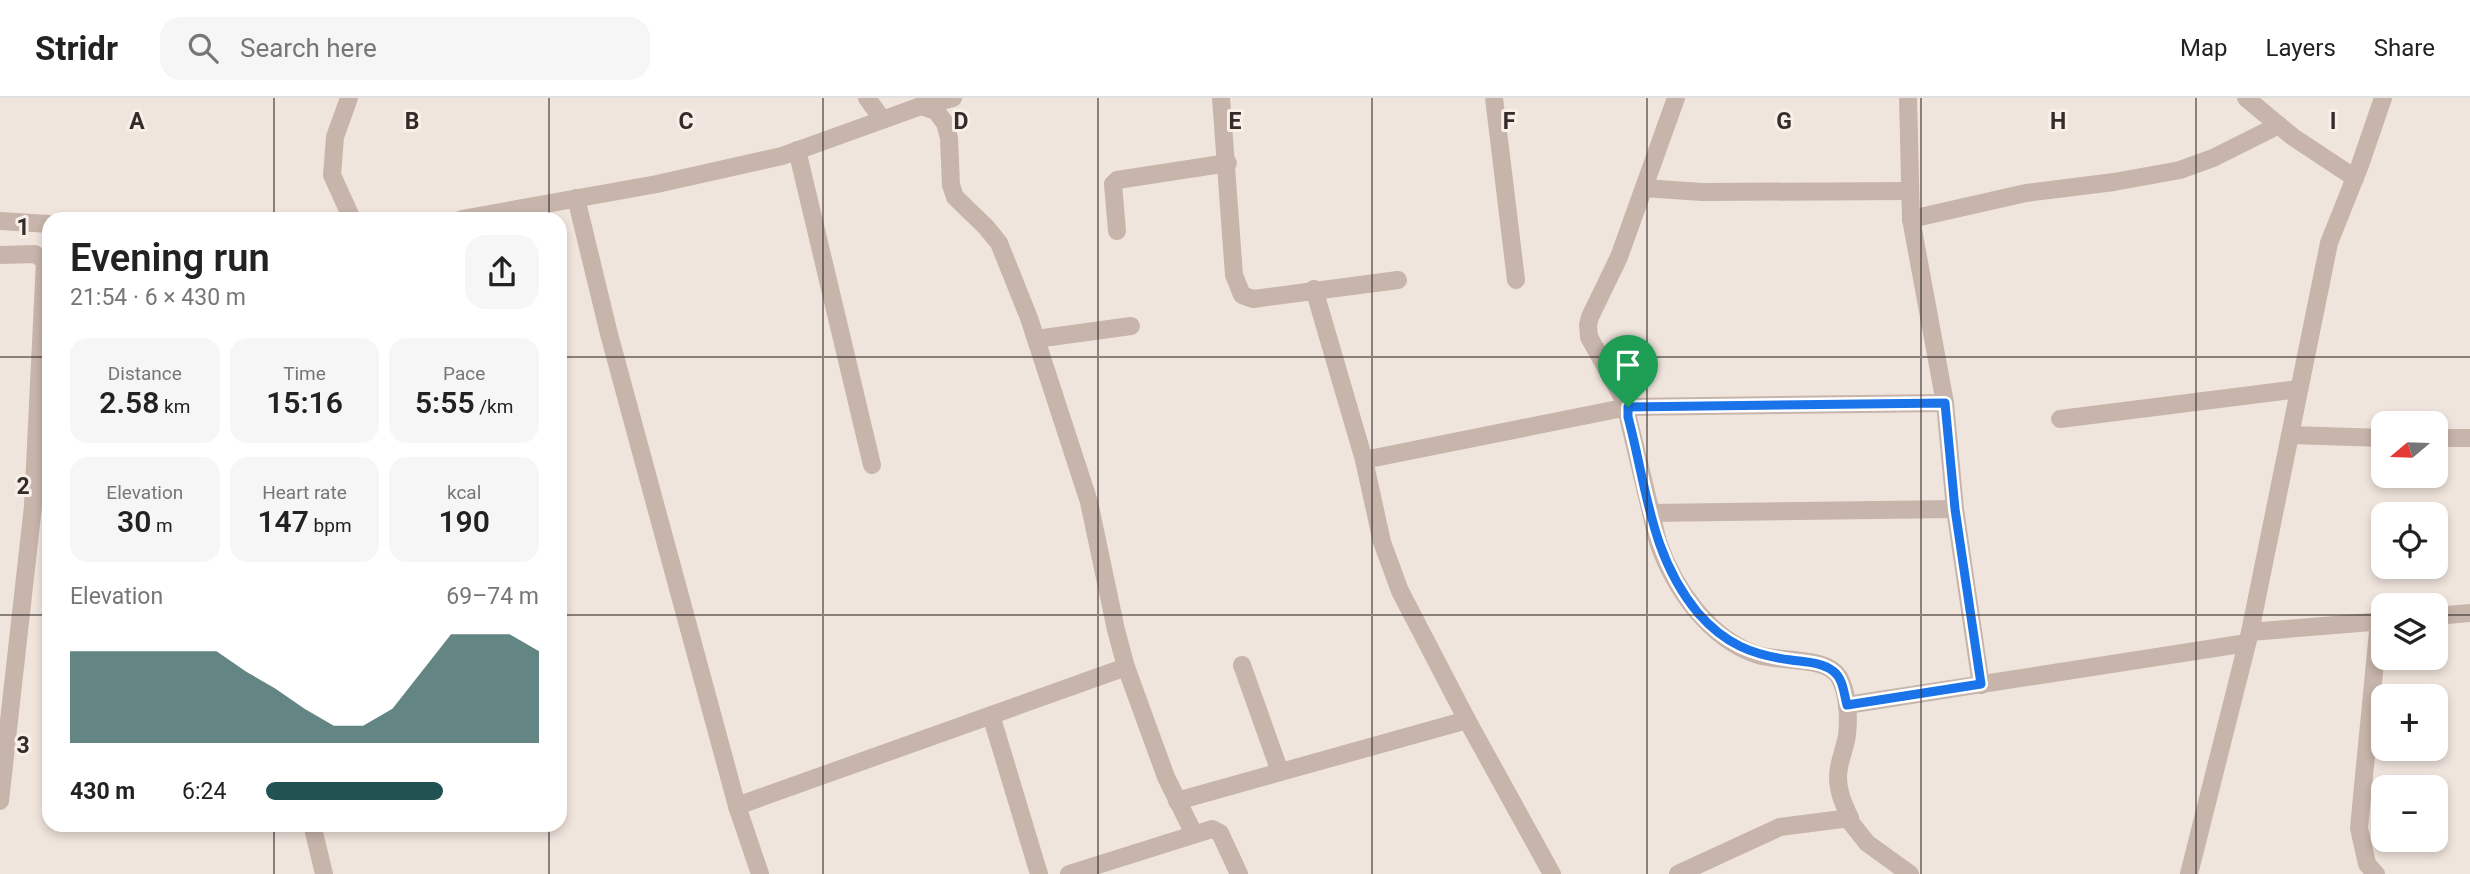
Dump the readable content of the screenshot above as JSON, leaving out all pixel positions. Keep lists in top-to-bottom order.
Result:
{
  "north": "left",
  "page": {
    "header": "Stridr",
    "search": "Search here",
    "nav": ["Map", "Layers", "Share"],
    "heading": ["Evening run", "21:54 · 6 × 430 m"],
    "stats": [
      ["Distance", "2.58 km"],
      ["Time", "15:16"],
      ["Pace", "5:55 /km"],
      ["Elevation", "30 m"],
      ["Heart rate", "147 bpm"],
      ["kcal", "190"]
    ],
    "map_buttons": ["+", "−"],
    "chart": ["Elevation", "69–74 m"],
    "list": [
      {
        "name": "430 m",
        "note": "6:24"
      }
    ]
  },
  "grid": {
    "columns": [
      "A",
      "B",
      "C",
      "D",
      "E",
      "F",
      "G",
      "H",
      "I"
    ],
    "rows": ["1", "2", "3"]
  }
}
